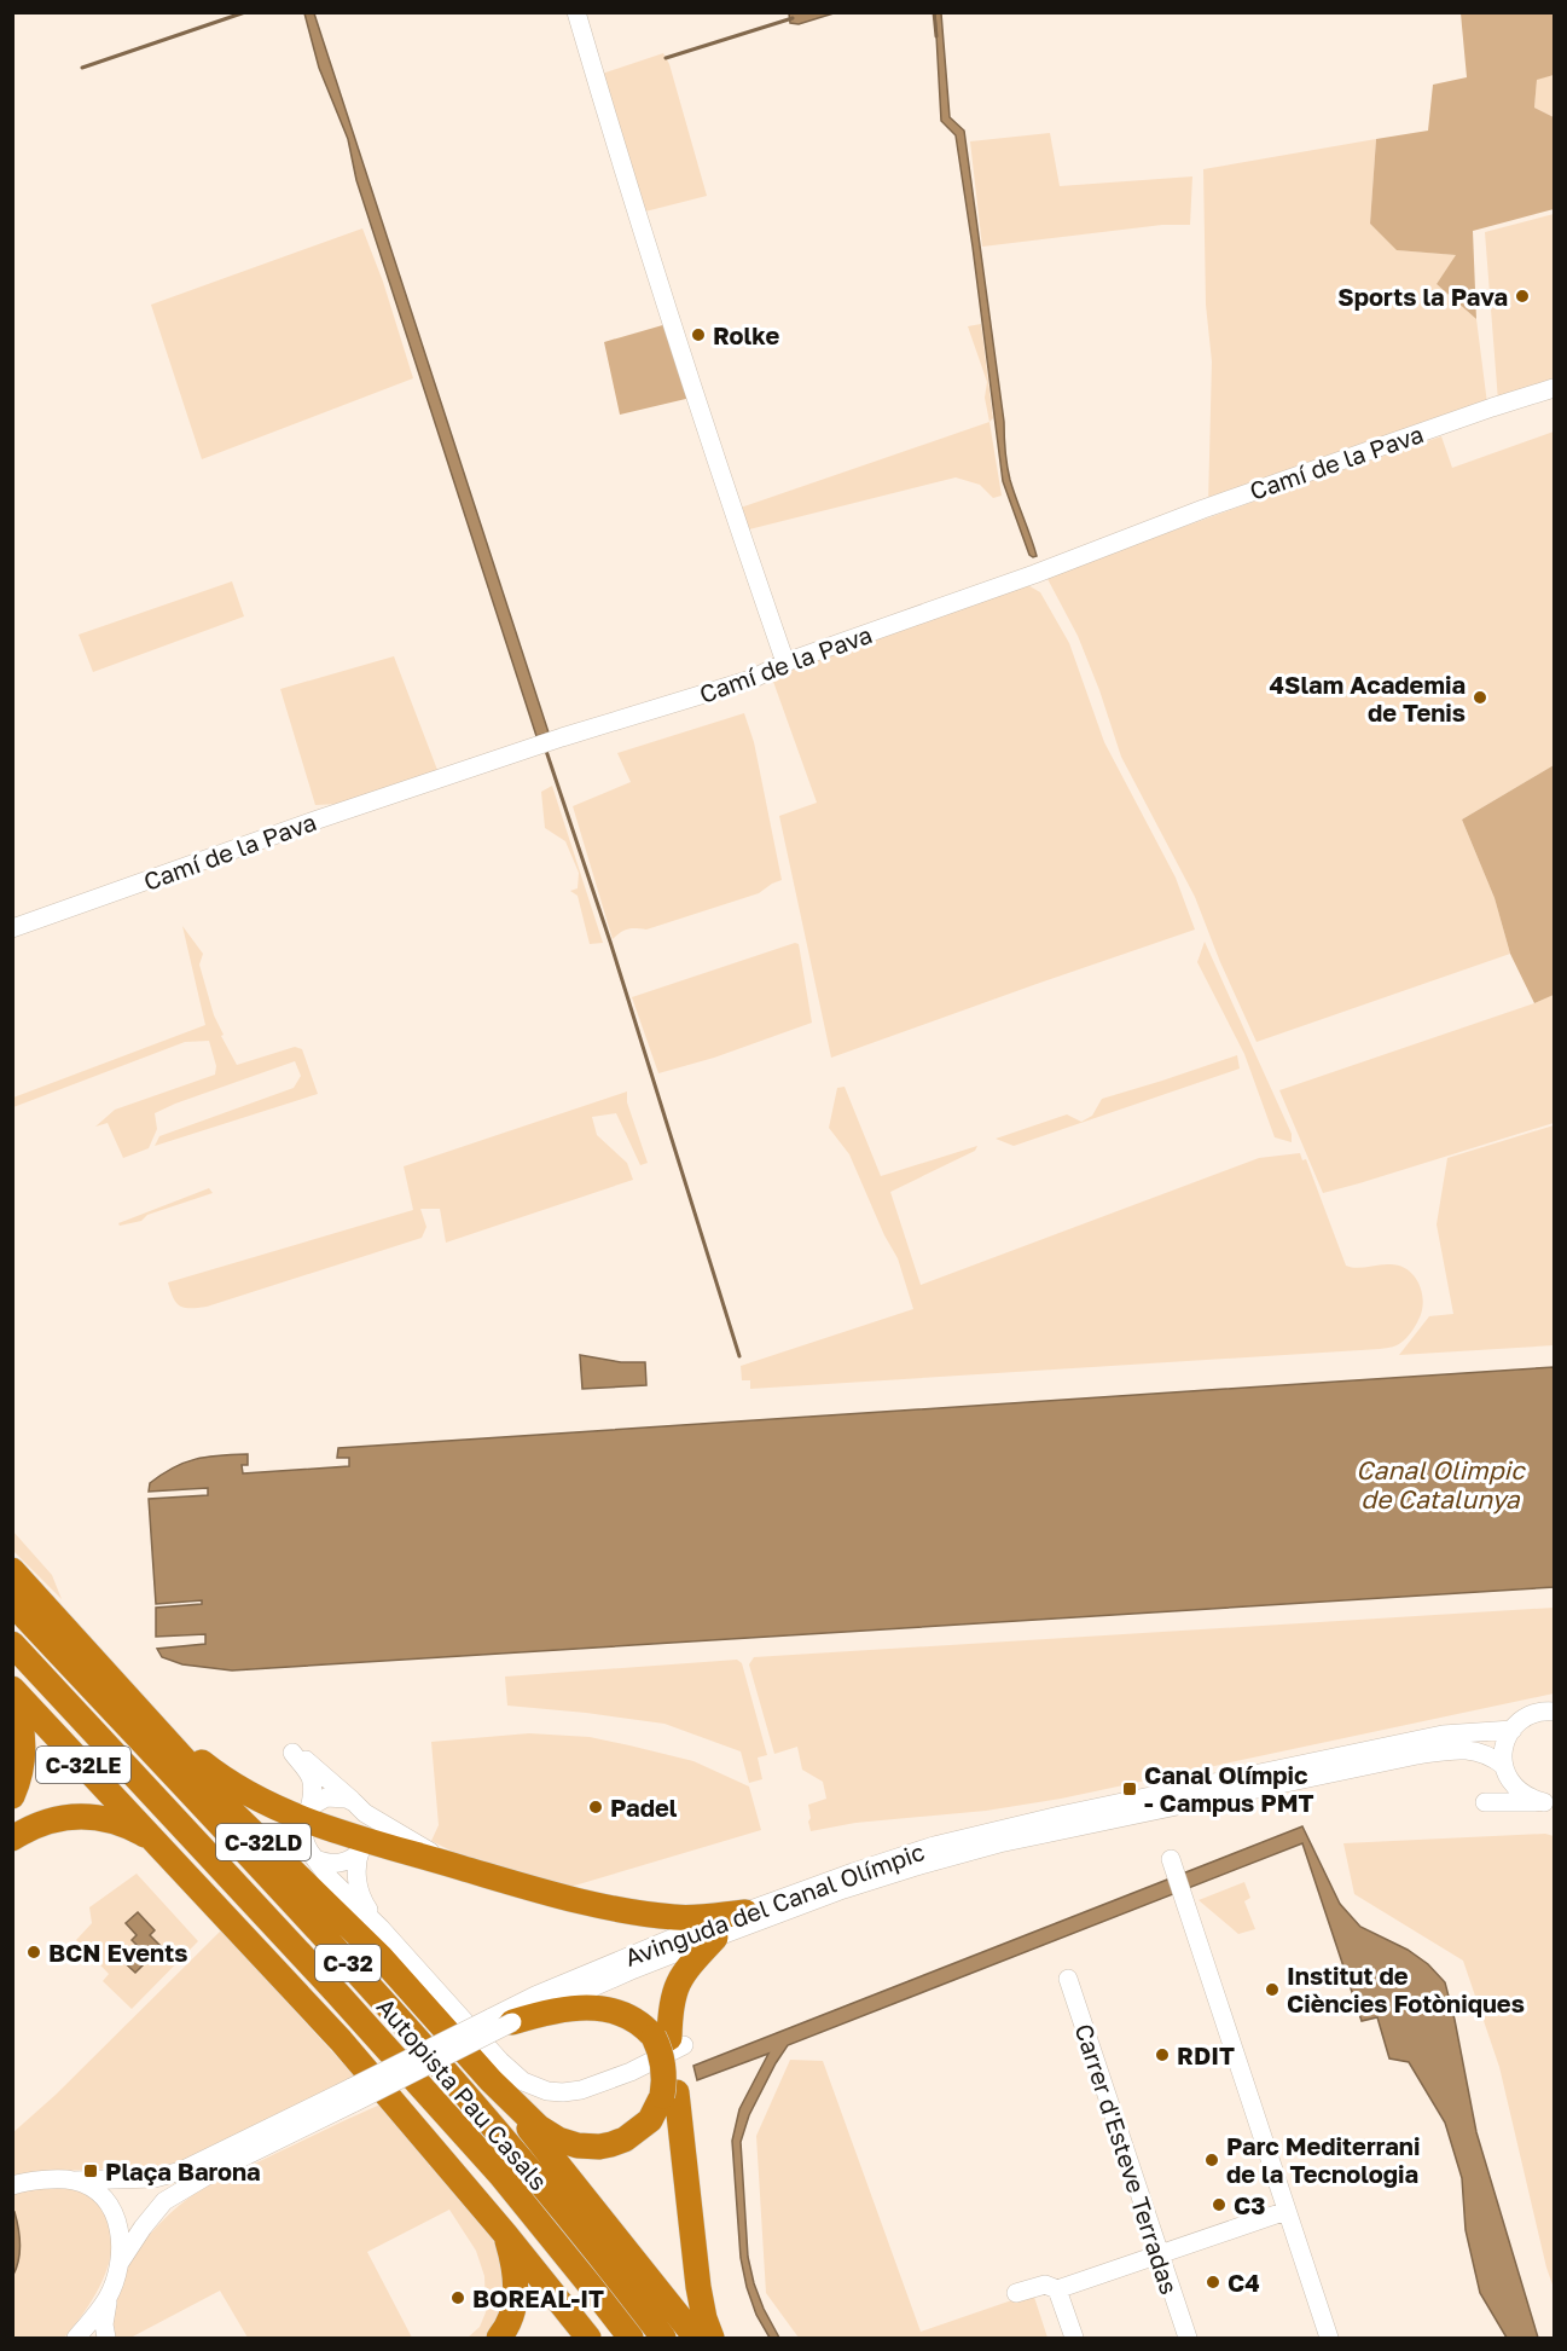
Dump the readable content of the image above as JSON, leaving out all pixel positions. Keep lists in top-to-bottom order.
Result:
{
  "streets": {
    "highway": [
      "C-32LE",
      "C-32LD",
      "C-32",
      "Autopista Pau Casals"
    ],
    "street": ["Camí de la Pava", "Avinguda del Canal Olímpic", "Carrer d'Esteve Terradas"]
  },
  "water": ["Canal Olimpic de Catalunya"],
  "places": {
    "other": [
      "Sports la Pava",
      "Rolke",
      "4Slam Academia de Tenis",
      "Padel",
      "BCN Events",
      "Institut de Ciències Fotòniques",
      "RDIT",
      "Parc Mediterrani de la Tecnologia",
      "C3",
      "C4",
      "BOREAL-IT"
    ],
    "transit": ["Canal Olímpic - Campus PMT", "Plaça Barona"]
  }
}
